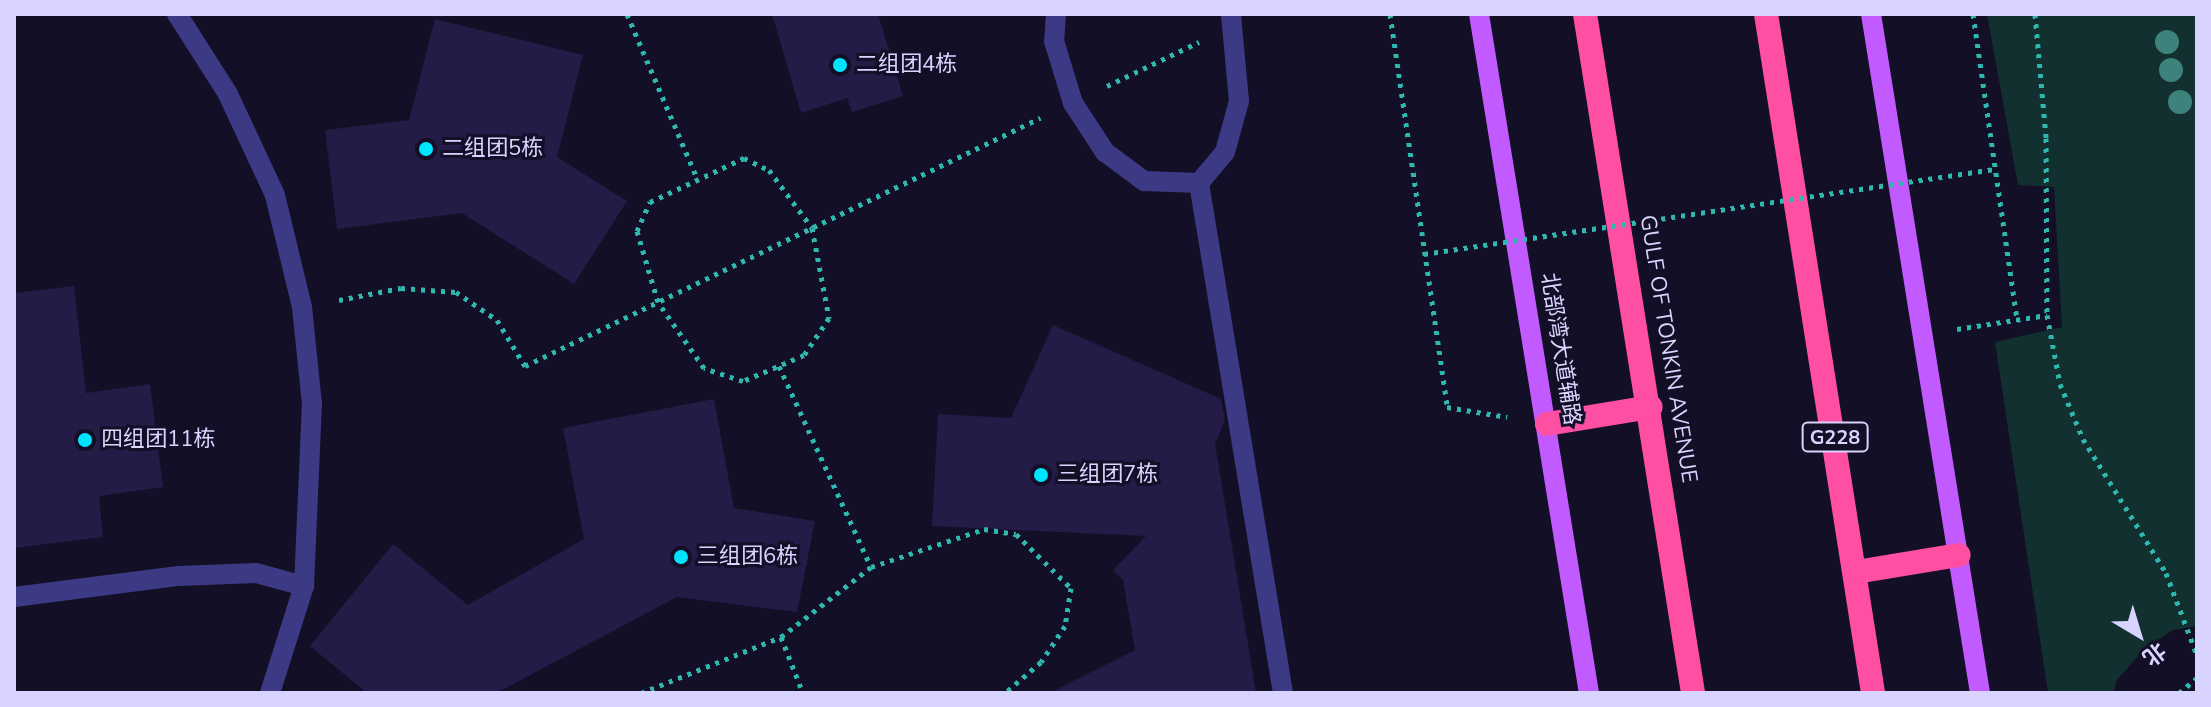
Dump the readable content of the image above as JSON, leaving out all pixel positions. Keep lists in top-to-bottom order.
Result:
{
  "streets": {
    "highway": ["GULF OF TONKIN AVENUE", "G228"],
    "main road": ["北部湾大道辅路"]
  },
  "places": [
    "二组团4栋",
    "二组团5栋",
    "四组团11栋",
    "三组团7栋",
    "三组团6栋"
  ],
  "north": "bottom right"
}
